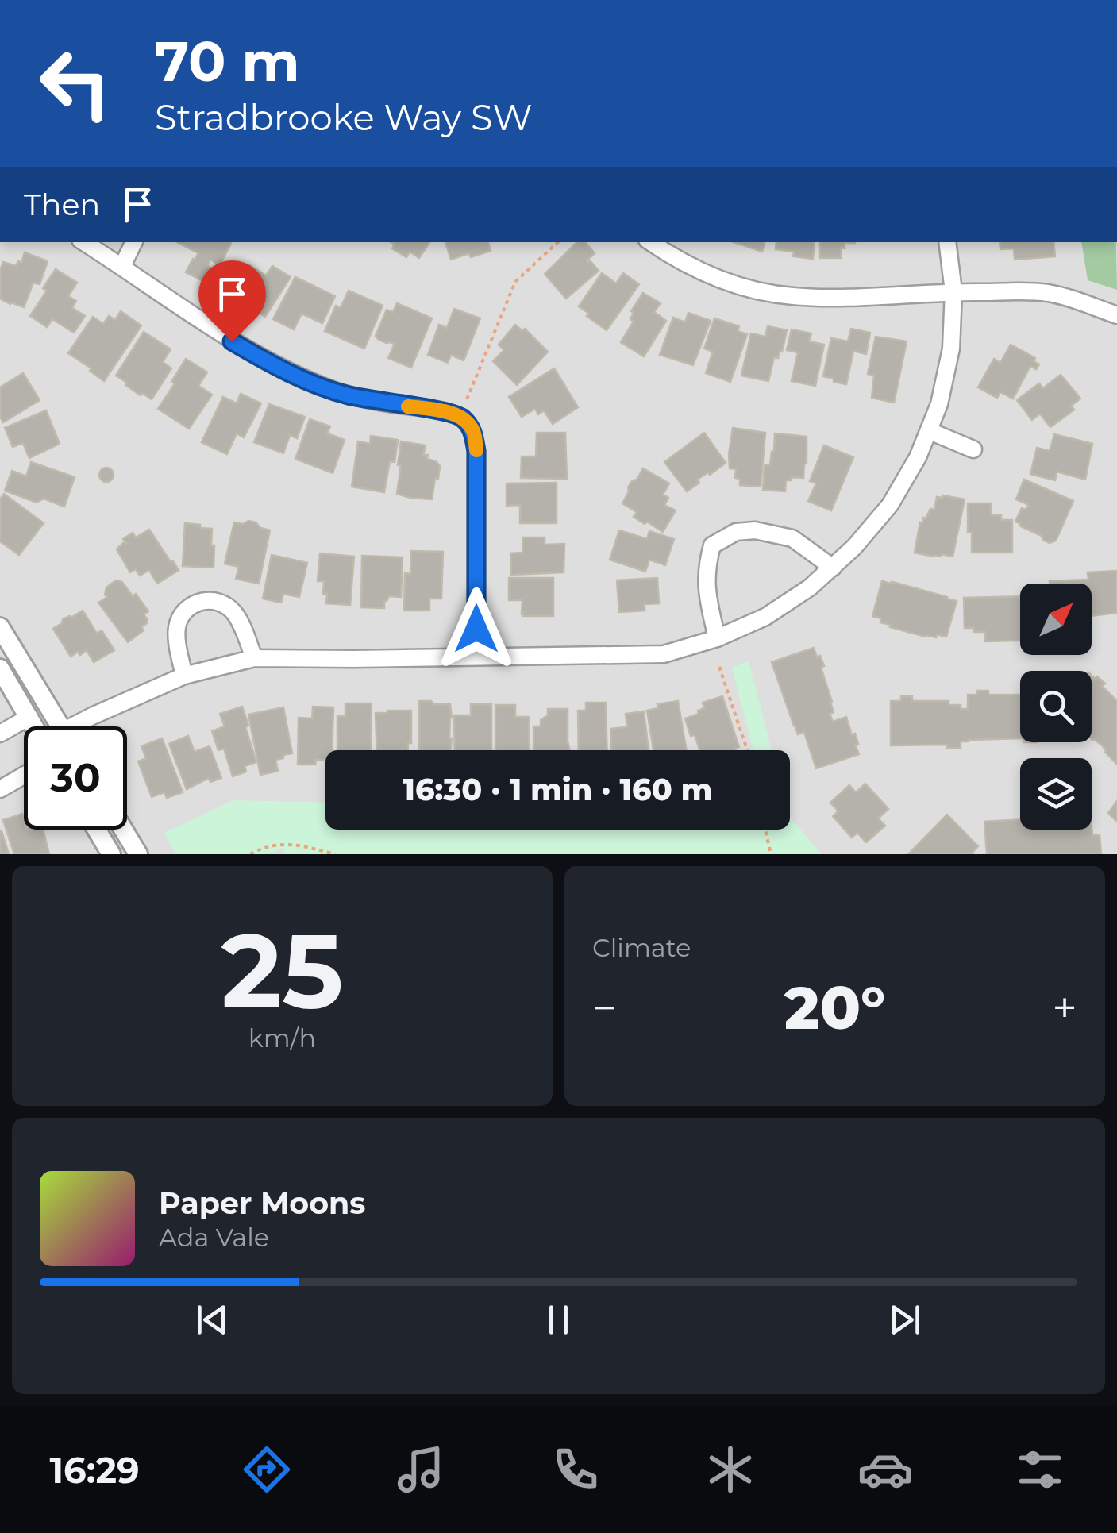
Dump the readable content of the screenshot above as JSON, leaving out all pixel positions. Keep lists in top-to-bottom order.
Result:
{
  "north": "top right",
  "page": {
    "turn": ["70 m", "Stradbrooke Way SW"],
    "then": "Then",
    "limit": "30",
    "trip": "16:30 · 1 min · 160 m",
    "tile": [
      ["25", "km/h"],
      "Climate"
    ],
    "heat": ["−", "20°", "+"],
    "song": ["Paper Moons", "Ada Vale"],
    "tabs": "16:29"
  }
}
